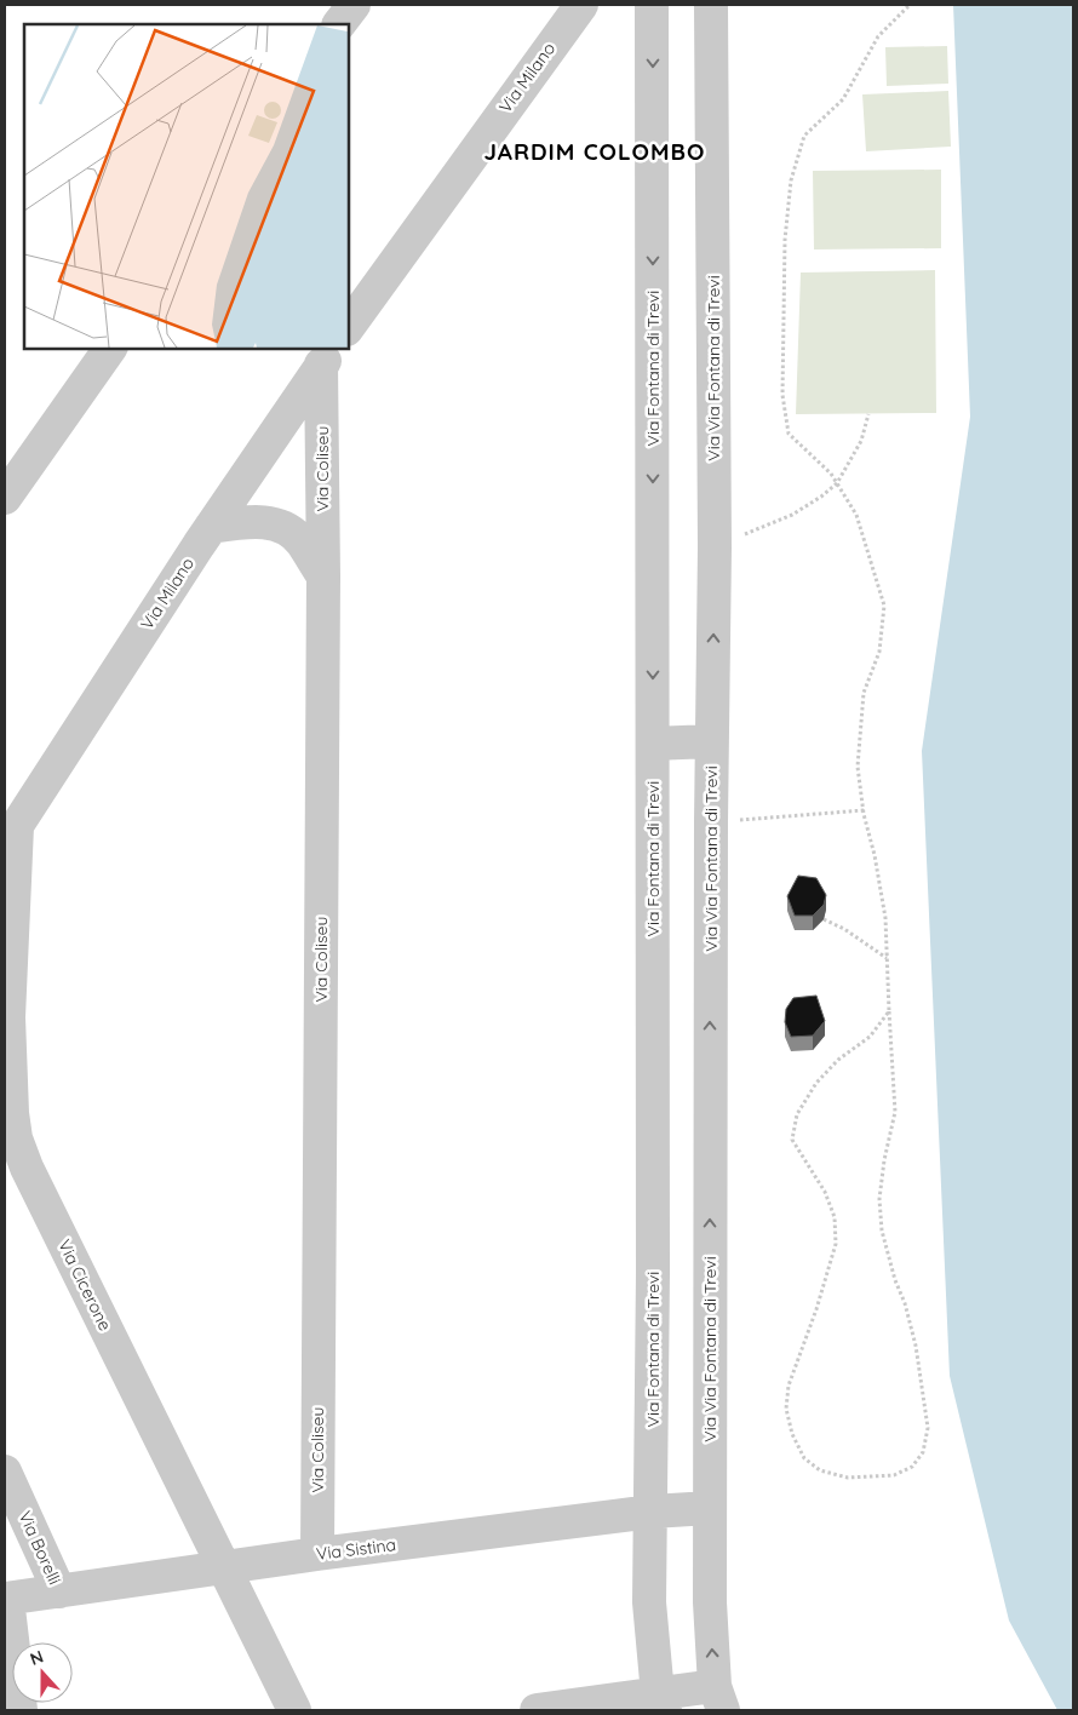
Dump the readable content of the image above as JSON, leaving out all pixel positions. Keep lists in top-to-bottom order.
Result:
{
  "streets": {
    "street": [
      "Via Milano",
      "Via Fontana di Trevi",
      "Via Via Fontana di Trevi",
      "Via Coliseu",
      "Via Cicerone",
      "Via Borelli",
      "Via Sistina"
    ]
  },
  "crossings": [
    ["Via Milano", "Via Coliseu"],
    ["Via Milano", "Via Cicerone"],
    ["Via Fontana di Trevi", "Via Sistina"],
    ["Via Via Fontana di Trevi", "Via Sistina"],
    ["Via Coliseu", "Via Sistina"],
    ["Via Cicerone", "Via Sistina"],
    ["Via Borelli", "Via Sistina"]
  ],
  "one_way": ["Via Fontana di Trevi", "Via Via Fontana di Trevi"],
  "districts": ["JARDIM COLOMBO"],
  "north": "top"
}
